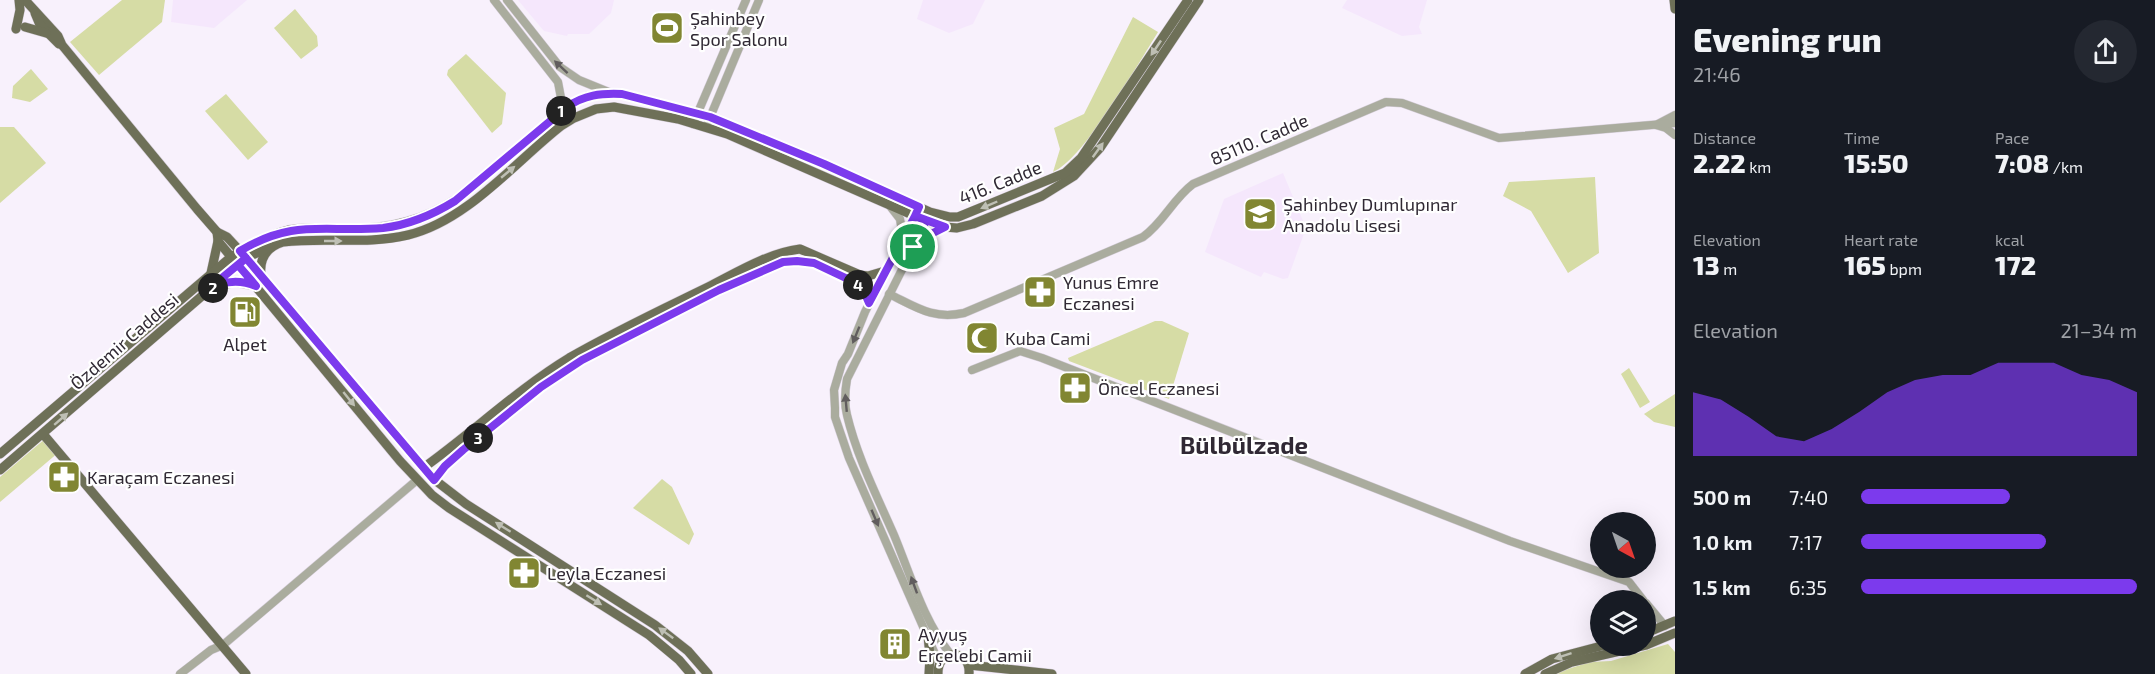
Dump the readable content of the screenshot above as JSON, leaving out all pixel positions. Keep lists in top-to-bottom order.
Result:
{
  "streets": {
    "main road": ["416. Cadde", "Özdemir Caddesi"],
    "street": ["85110. Cadde"]
  },
  "crossings": [
    ["416. Cadde", "Özdemir Caddesi"]
  ],
  "districts": ["Bülbülzade"],
  "places": {
    "sports": ["Şahinbey Spor Salonu"],
    "school or university": ["Şahinbey Dumlupınar Anadolu Lisesi"],
    "pharmacy": [
      "Yunus Emre Eczanesi",
      "Öncel Eczanesi",
      "Karaçam Eczanesi",
      "Leyla Eczanesi"
    ],
    "fuel station": ["Alpet"],
    "mosque": ["Kuba Cami"],
    "building": ["Ayyuş Erçelebi Camii"]
  },
  "north": "bottom right",
  "page": {
    "heading": ["Evening run", "21:46"],
    "pins": [
      "1",
      "4",
      "2",
      "3"
    ],
    "stats": [
      ["Distance", "2.22 km"],
      ["Time", "15:50"],
      ["Pace", "7:08 /km"],
      ["Elevation", "13 m"],
      ["Heart rate", "165 bpm"],
      ["kcal", "172"]
    ],
    "chart": ["Elevation", "21–34 m"],
    "list": [
      {
        "name": "500 m",
        "note": "7:40"
      },
      {
        "name": "1.0 km",
        "note": "7:17"
      },
      {
        "name": "1.5 km",
        "note": "6:35"
      }
    ]
  }
}
